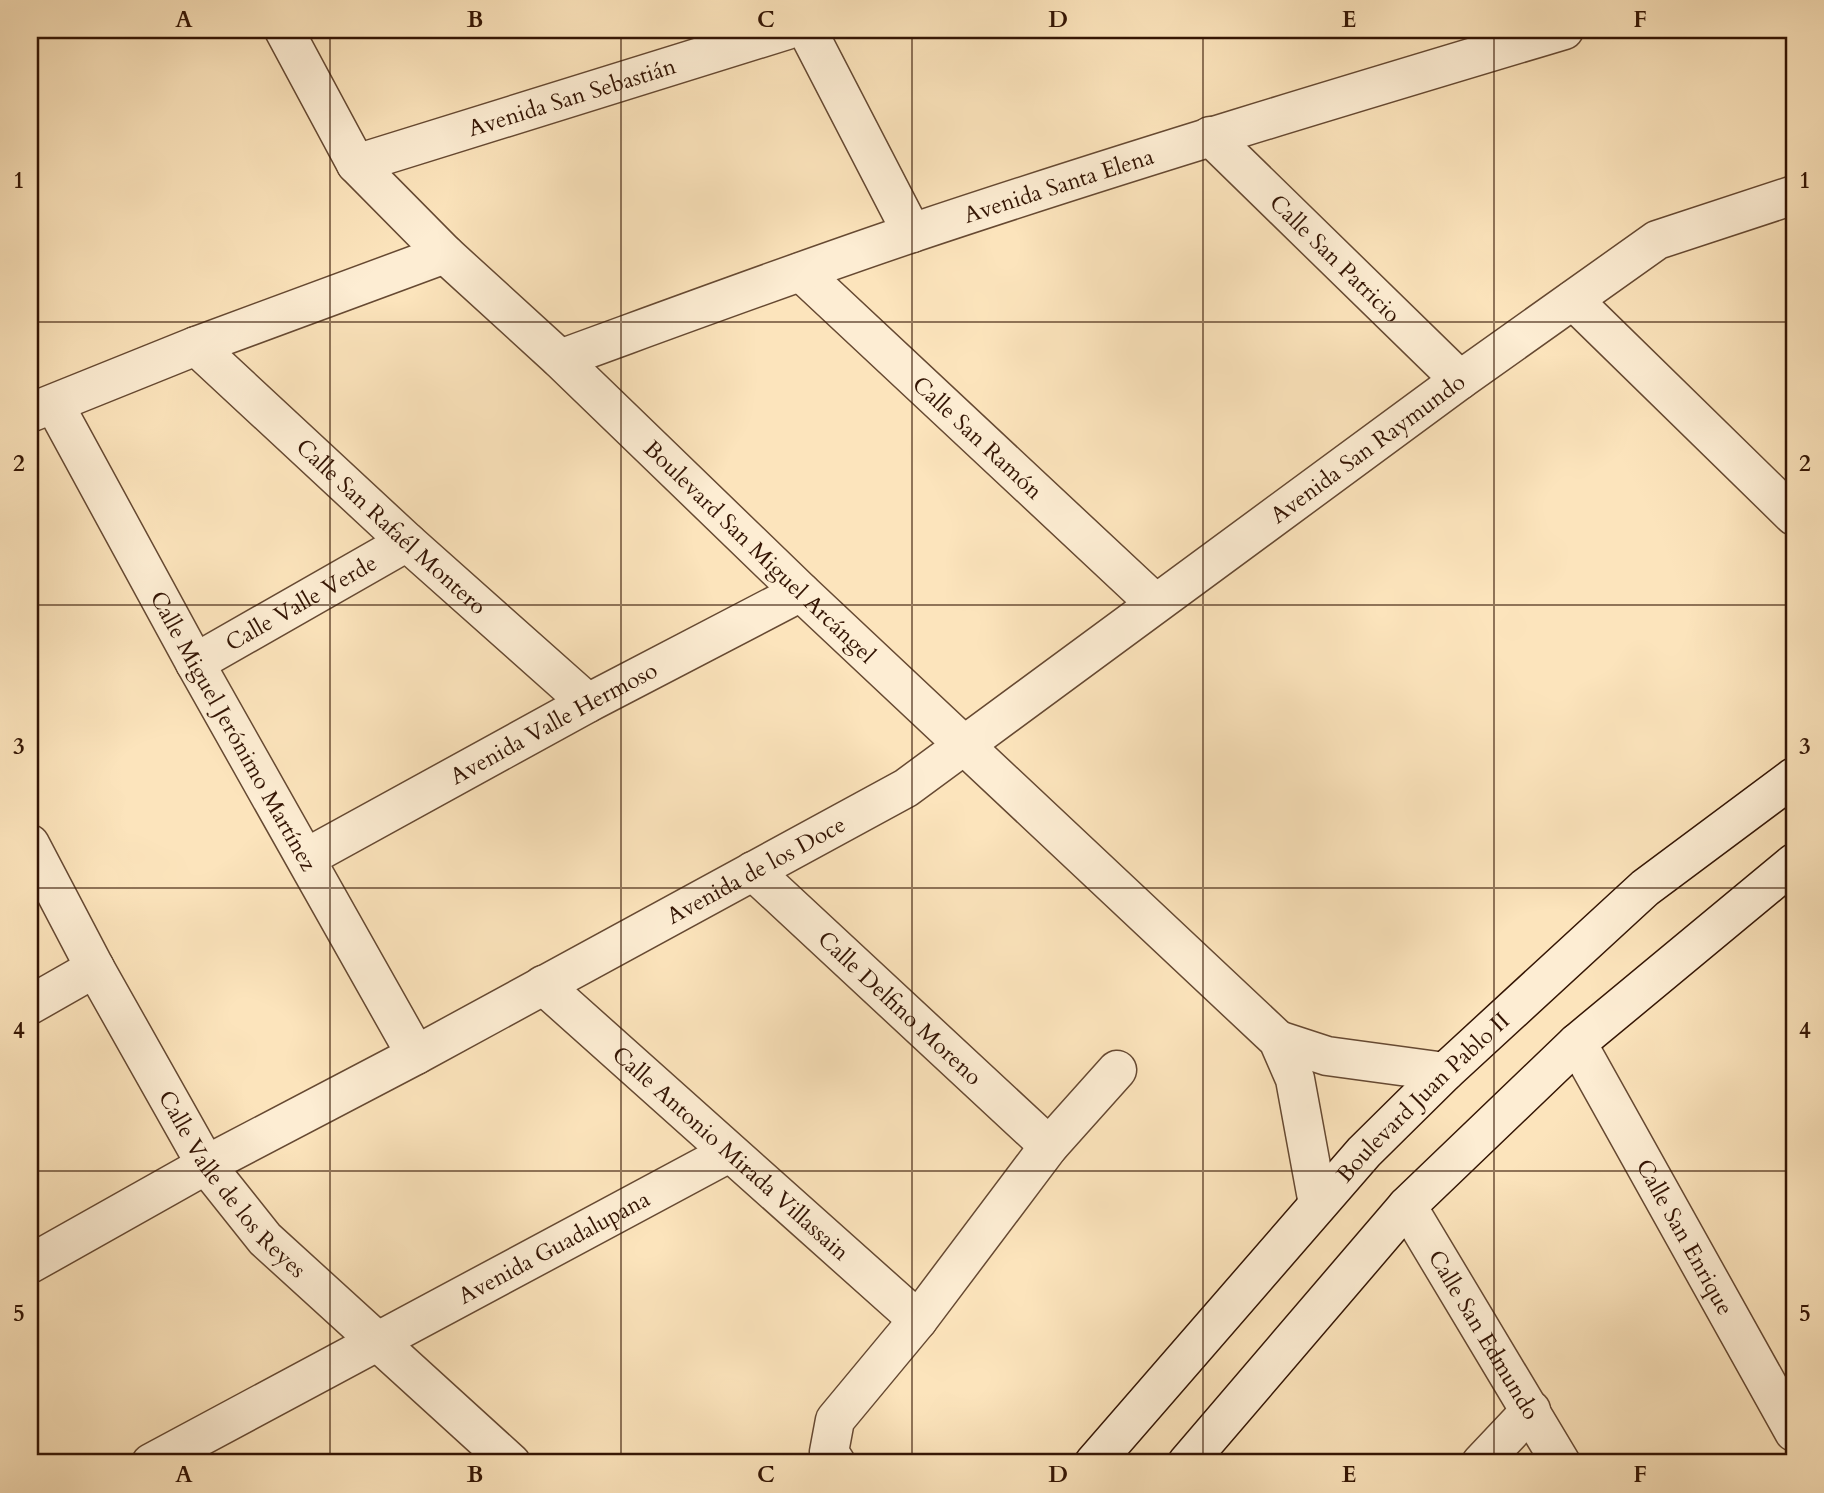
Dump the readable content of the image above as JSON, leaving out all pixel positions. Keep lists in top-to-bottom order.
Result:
{
  "streets": {
    "street": [
      "Avenida San Sebastián",
      "Avenida Santa Elena",
      "Calle San Patricio",
      "Calle San Ramón",
      "Avenida San Raymundo",
      "Calle San Rafaél Montero",
      "Boulevard San Miguel Arcángel",
      "Calle Valle Verde",
      "Avenida Valle Hermoso",
      "Calle Miguel Jerónimo Martínez",
      "Avenida de los Doce",
      "Calle Delfino Moreno",
      "Boulevard Juan Pablo II",
      "Calle Antonio Mirada Villassain",
      "Calle Valle de los Reyes",
      "Calle San Enrique",
      "Avenida Guadalupana",
      "Calle San Edmundo"
    ]
  },
  "crossings": [
    ["Avenida San Sebastián", "Boulevard San Miguel Arcángel"],
    ["Avenida Santa Elena", "Calle San Patricio"],
    ["Avenida Santa Elena", "Calle San Ramón"],
    ["Avenida Santa Elena", "Boulevard San Miguel Arcángel"],
    ["Calle San Patricio", "Avenida San Raymundo"],
    ["Calle San Ramón", "Avenida San Raymundo"],
    ["Avenida San Raymundo", "Boulevard San Miguel Arcángel"],
    ["Avenida San Raymundo", "Avenida de los Doce"],
    ["Calle San Rafaél Montero", "Calle Valle Verde"],
    ["Calle San Rafaél Montero", "Avenida Valle Hermoso"],
    ["Boulevard San Miguel Arcángel", "Avenida Valle Hermoso"],
    ["Boulevard San Miguel Arcángel", "Avenida de los Doce"],
    ["Boulevard San Miguel Arcángel", "Boulevard Juan Pablo II"],
    ["Calle Valle Verde", "Calle Miguel Jerónimo Martínez"],
    ["Avenida Valle Hermoso", "Calle Miguel Jerónimo Martínez"],
    ["Calle Miguel Jerónimo Martínez", "Avenida de los Doce"],
    ["Avenida de los Doce", "Calle Delfino Moreno"],
    ["Avenida de los Doce", "Calle Antonio Mirada Villassain"],
    ["Calle Antonio Mirada Villassain", "Avenida Guadalupana"],
    ["Calle Valle de los Reyes", "Avenida Guadalupana"]
  ],
  "grid": {
    "columns": [
      "A",
      "B",
      "C",
      "D",
      "E",
      "F"
    ],
    "rows": [
      "1",
      "2",
      "3",
      "4",
      "5"
    ]
  }
}
